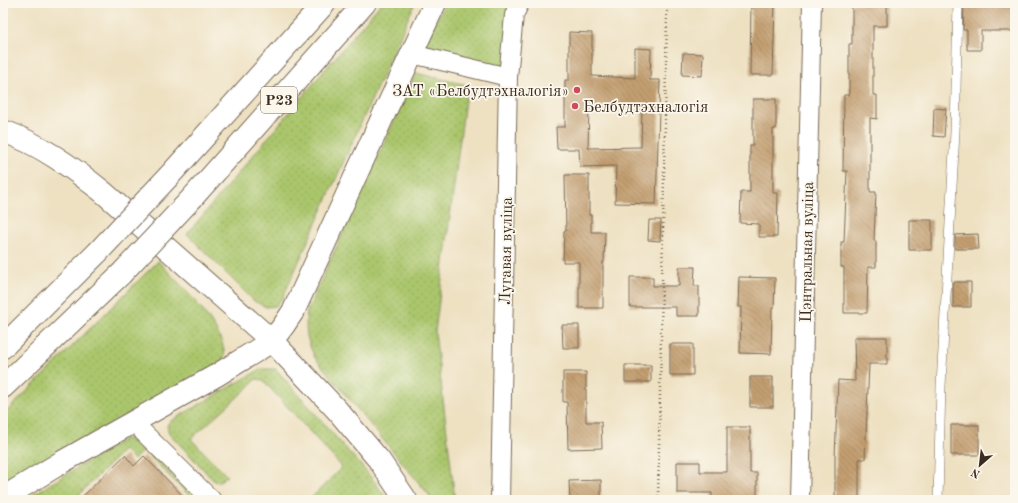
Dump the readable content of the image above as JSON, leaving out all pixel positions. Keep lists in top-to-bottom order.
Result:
{
  "streets": {
    "main road": ["Р23"],
    "street": ["Лугавая вуліца", "Цэнтральная вуліца"]
  },
  "places": ["ЗАТ «Белбудтэхналогія»", "Белбудтэхналогія"],
  "north": "bottom left"
}
